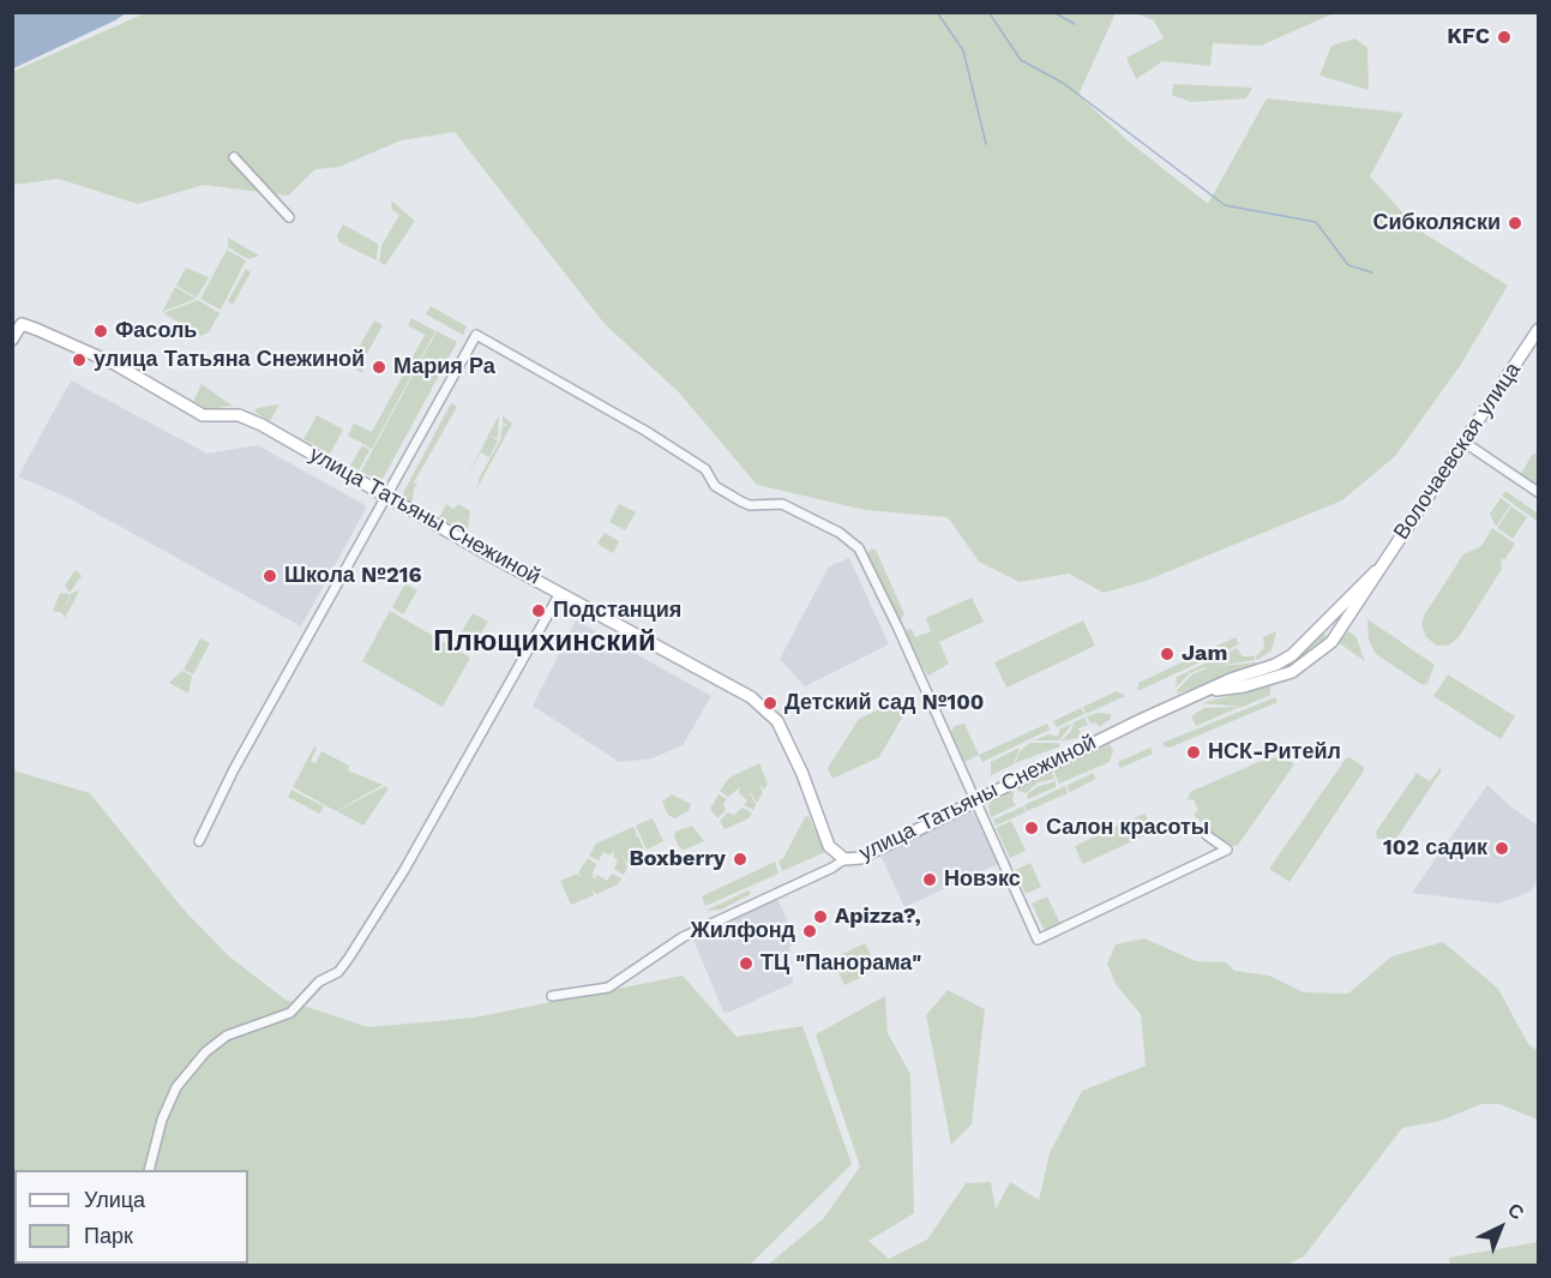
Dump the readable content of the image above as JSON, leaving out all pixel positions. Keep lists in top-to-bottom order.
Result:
{
  "streets": {
    "street": ["Волочаевская улица", "улица Татьяны Снежиной"]
  },
  "crossings": [
    ["Волочаевская улица", "улица Татьяны Снежиной"]
  ],
  "districts": ["Плющихинский"],
  "places": [
    "KFC",
    "Сибколяски",
    "Фасоль",
    "улица Татьяна Снежиной",
    "Мария Ра",
    "Школа №216",
    "Подстанция",
    "Jam",
    "Детский сад №100",
    "НСК-Ритейл",
    "Салон красоты",
    "102 садик",
    "Boxberry",
    "Новэкс",
    "Apizza?,",
    "Жилфонд",
    "ТЦ \"Панорама\""
  ],
  "legend": ["Улица", "Парк"],
  "north": "top right"
}
